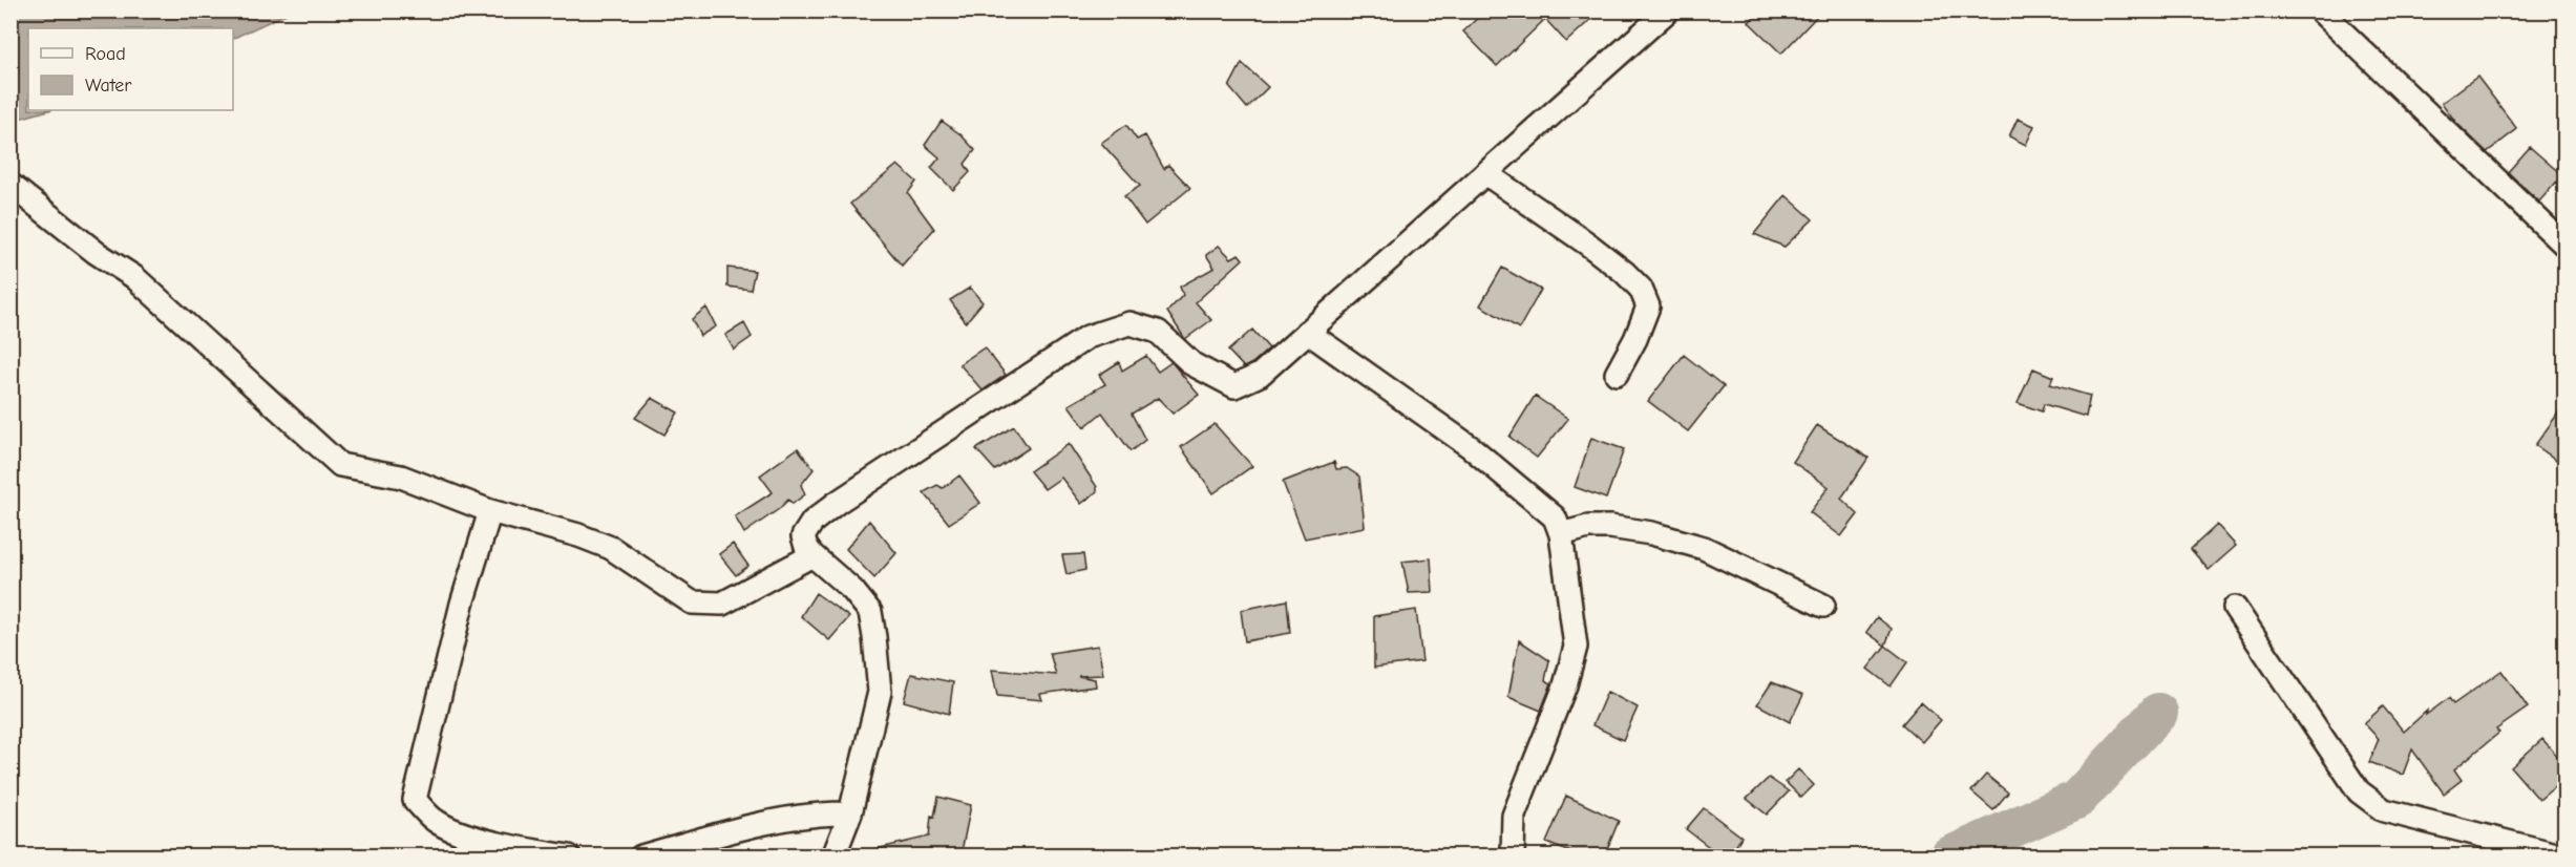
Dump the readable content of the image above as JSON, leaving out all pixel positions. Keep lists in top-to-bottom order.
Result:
{
  "legend": ["Road", "Water"]
}
